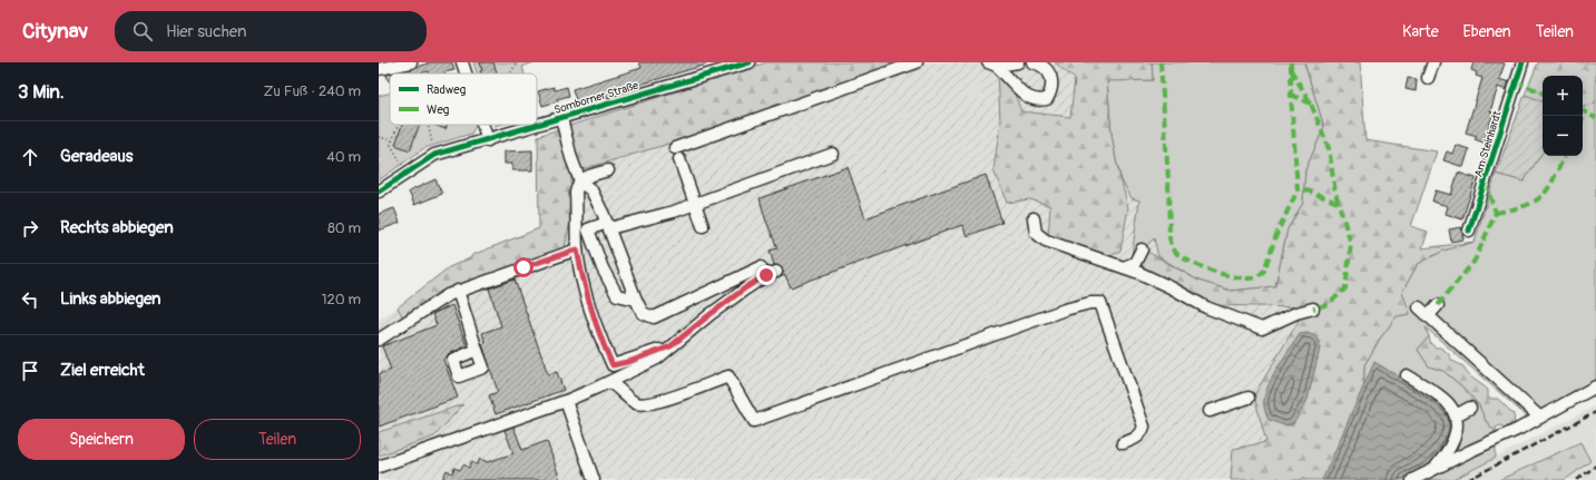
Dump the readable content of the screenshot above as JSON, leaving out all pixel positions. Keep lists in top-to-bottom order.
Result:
{
  "streets": {
    "street": ["Somborner Straße", "Am Steinhardt"]
  },
  "legend": ["Radweg", "Weg"],
  "page": {
    "header": "Citynav",
    "search": "Hier suchen",
    "nav": ["Karte", "Ebenen", "Teilen"],
    "heading": ["3 Min.", "Zu Fuß · 240 m"],
    "map_buttons": ["+", "−"],
    "list": [
      ["Geradeaus", "40 m"],
      ["Rechts abbiegen", "80 m"],
      ["Links abbiegen", "120 m"],
      "Ziel erreicht"
    ],
    "buttons": ["Speichern", "Teilen"]
  }
}
